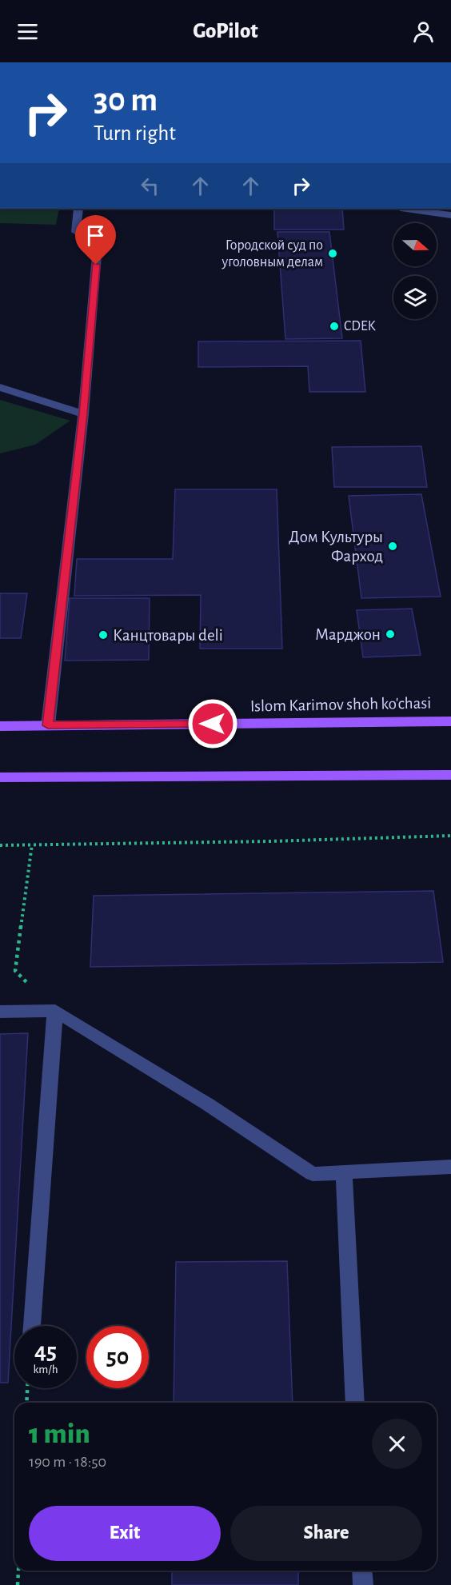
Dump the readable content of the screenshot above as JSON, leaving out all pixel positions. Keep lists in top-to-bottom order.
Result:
{
  "streets": {
    "main road": ["Islom Karimov shoh ko'chasi"]
  },
  "places": [
    "Городской суд по уголовным делам",
    "CDEK",
    "Дом Культуры Фарход",
    "Марджон",
    "Канцтовары deli"
  ],
  "north": "right",
  "page": {
    "header": "GoPilot",
    "turn": ["30 m", "Turn right"],
    "speed": "45 km/h",
    "limit": "50",
    "heading": ["1 min", "190 m · 18:50"],
    "buttons": ["Exit", "Share"]
  }
}
